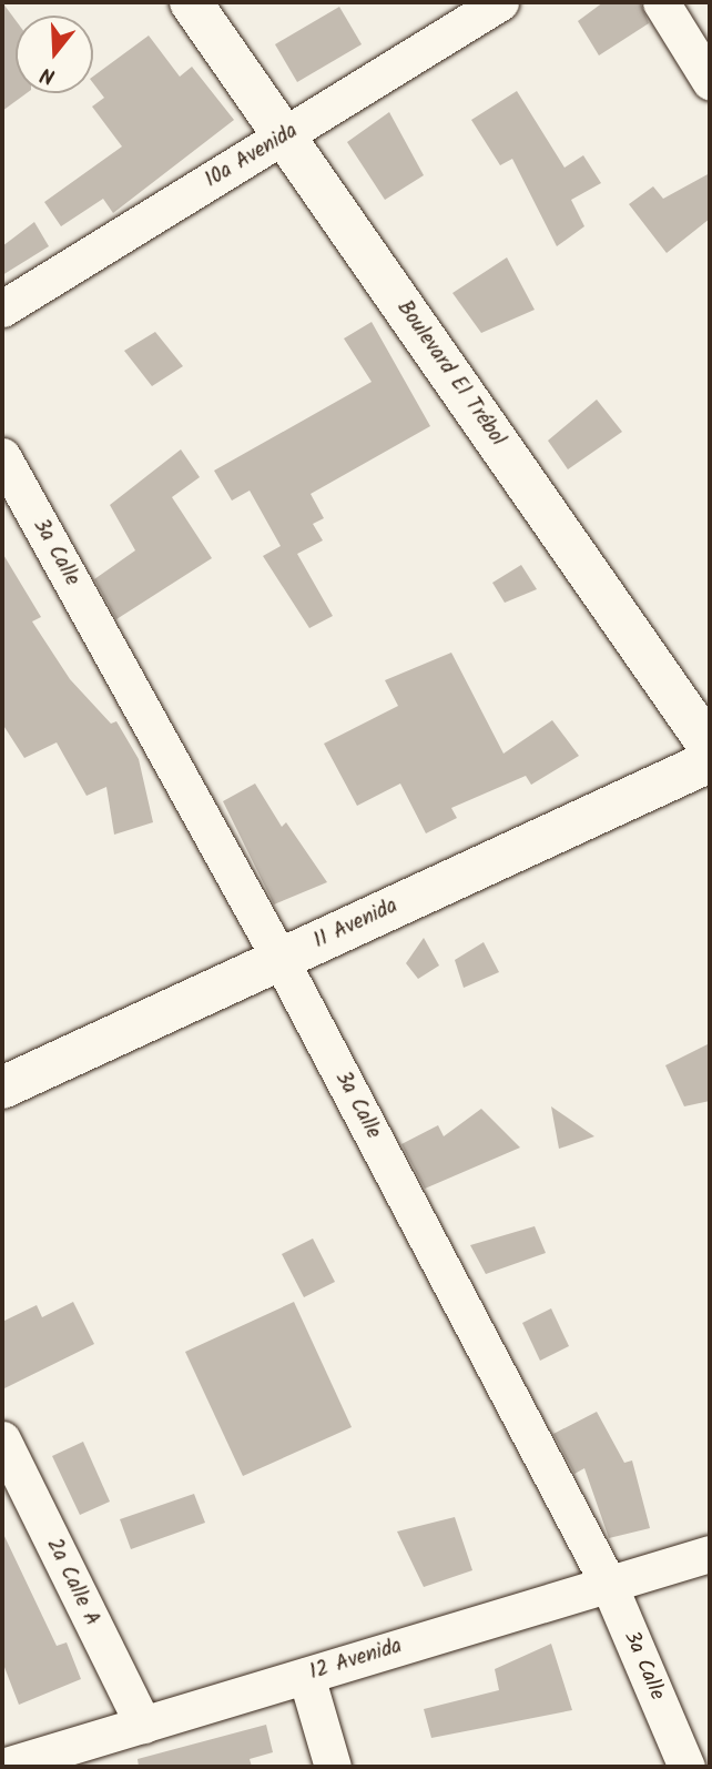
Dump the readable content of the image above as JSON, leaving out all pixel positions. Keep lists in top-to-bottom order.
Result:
{
  "streets": {
    "main road": ["Boulevard El Trébol", "11 Avenida"],
    "street": [
      "10a Avenida",
      "3a Calle",
      "2a Calle A",
      "12 Avenida"
    ]
  },
  "crossings": [
    ["10a Avenida", "Boulevard El Trébol"],
    ["3a Calle", "11 Avenida"],
    ["3a Calle", "12 Avenida"],
    ["2a Calle A", "12 Avenida"]
  ],
  "north": "bottom"
}
